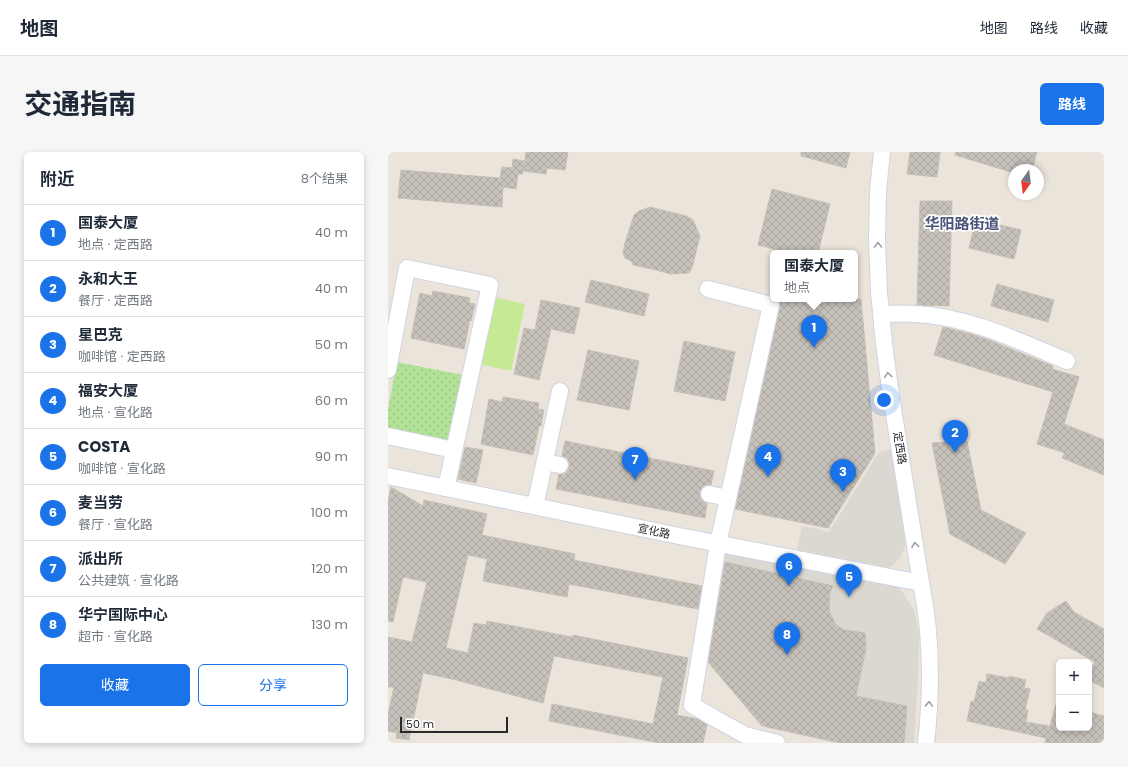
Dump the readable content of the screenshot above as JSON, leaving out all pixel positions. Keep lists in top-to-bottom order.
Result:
{
  "streets": {
    "street": ["定西路", "宣化路"]
  },
  "crossings": [
    ["定西路", "宣化路"]
  ],
  "one_way": ["定西路"],
  "districts": ["华阳路街道"],
  "scale_bar": "50 m",
  "north": "bottom",
  "page": {
    "header": "地图",
    "nav": ["地图", "路线", "收藏"],
    "title": "交通指南",
    "buttons": [
      "路线",
      ["收藏", "分享"]
    ],
    "heading": ["附近", "8个结果"],
    "list": [
      {
        "mark": "1",
        "name": "国泰大厦",
        "note": "地点 · 定西路",
        "value": "40 m"
      },
      {
        "mark": "2",
        "name": "永和大王",
        "note": "餐厅 · 定西路",
        "value": "40 m"
      },
      {
        "mark": "3",
        "name": "星巴克",
        "note": "咖啡馆 · 定西路",
        "value": "50 m"
      },
      {
        "mark": "4",
        "name": "福安大厦",
        "note": "地点 · 宣化路",
        "value": "60 m"
      },
      {
        "mark": "5",
        "name": "COSTA",
        "note": "咖啡馆 · 宣化路",
        "value": "90 m"
      },
      {
        "mark": "6",
        "name": "麦当劳",
        "note": "餐厅 · 宣化路",
        "value": "100 m"
      },
      {
        "mark": "7",
        "name": "派出所",
        "note": "公共建筑 · 宣化路",
        "value": "120 m"
      },
      {
        "mark": "8",
        "name": "华宁国际中心",
        "note": "超市 · 宣化路",
        "value": "130 m"
      }
    ],
    "popup": ["国泰大厦", "地点"],
    "pins": [
      "1",
      "2",
      "4",
      "7",
      "3",
      "6",
      "5",
      "8"
    ],
    "map_buttons": ["+", "−"],
    "scale": "50 m"
  }
}
